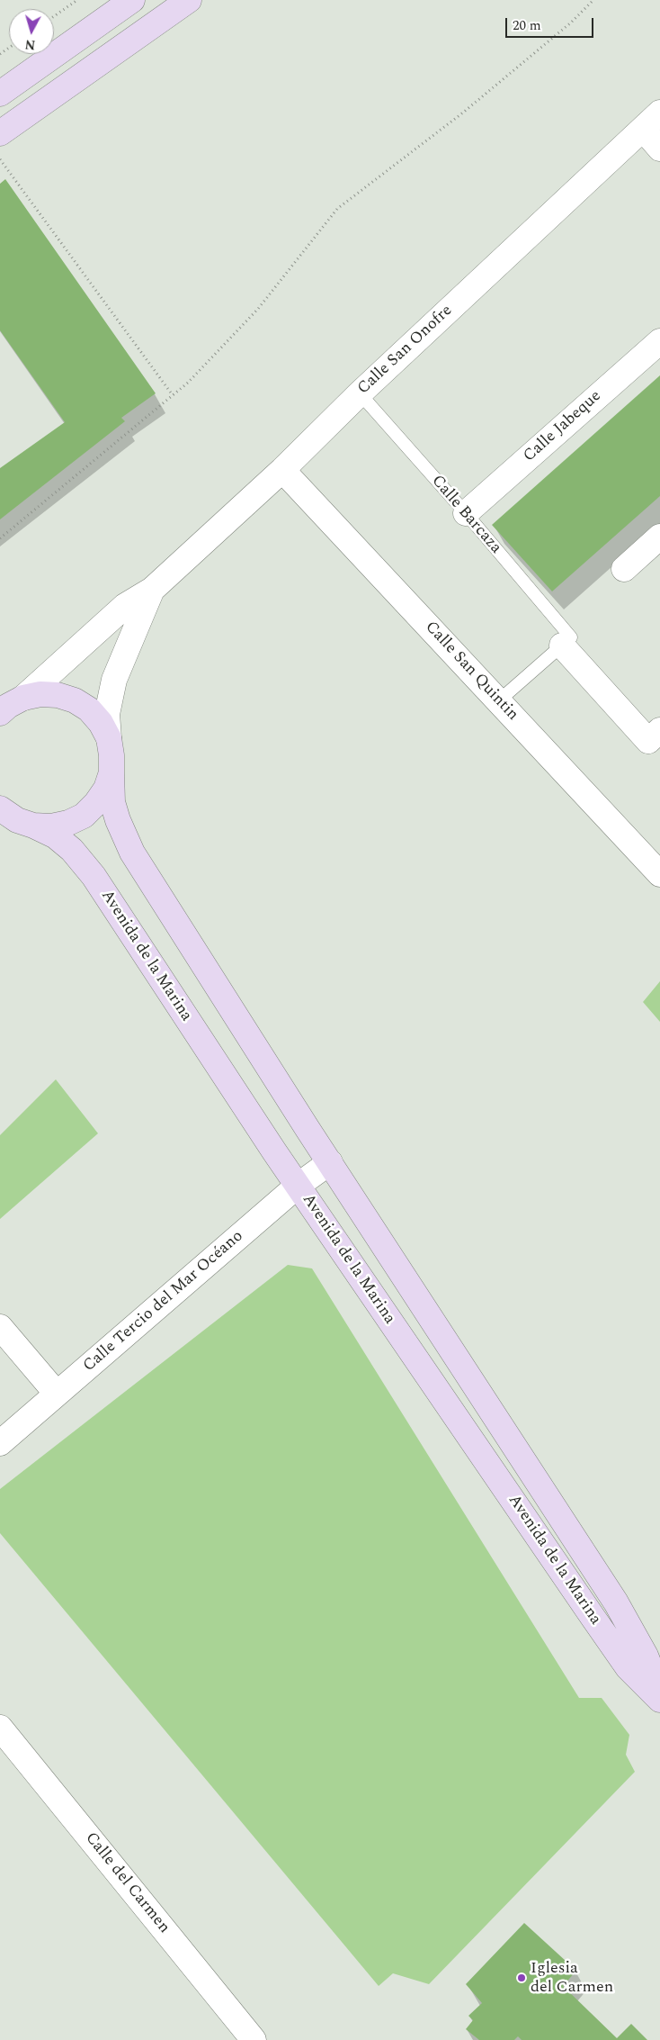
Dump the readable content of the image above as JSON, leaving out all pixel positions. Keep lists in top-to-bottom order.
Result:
{
  "streets": {
    "street": [
      "Calle San Onofre",
      "Calle Jabeque",
      "Calle Barcaza",
      "Calle San Quintin",
      "Avenida de la Marina",
      "Calle Tercio del Mar Océano",
      "Calle del Carmen"
    ]
  },
  "crossings": [
    ["Calle San Onofre", "Calle Barcaza"],
    ["Calle San Onofre", "Calle San Quintin"],
    ["Calle Jabeque", "Calle Barcaza"],
    ["Avenida de la Marina", "Calle Tercio del Mar Océano"]
  ],
  "places": ["Iglesia del Carmen"],
  "scale_bar": "20 m",
  "north": "bottom"
}
